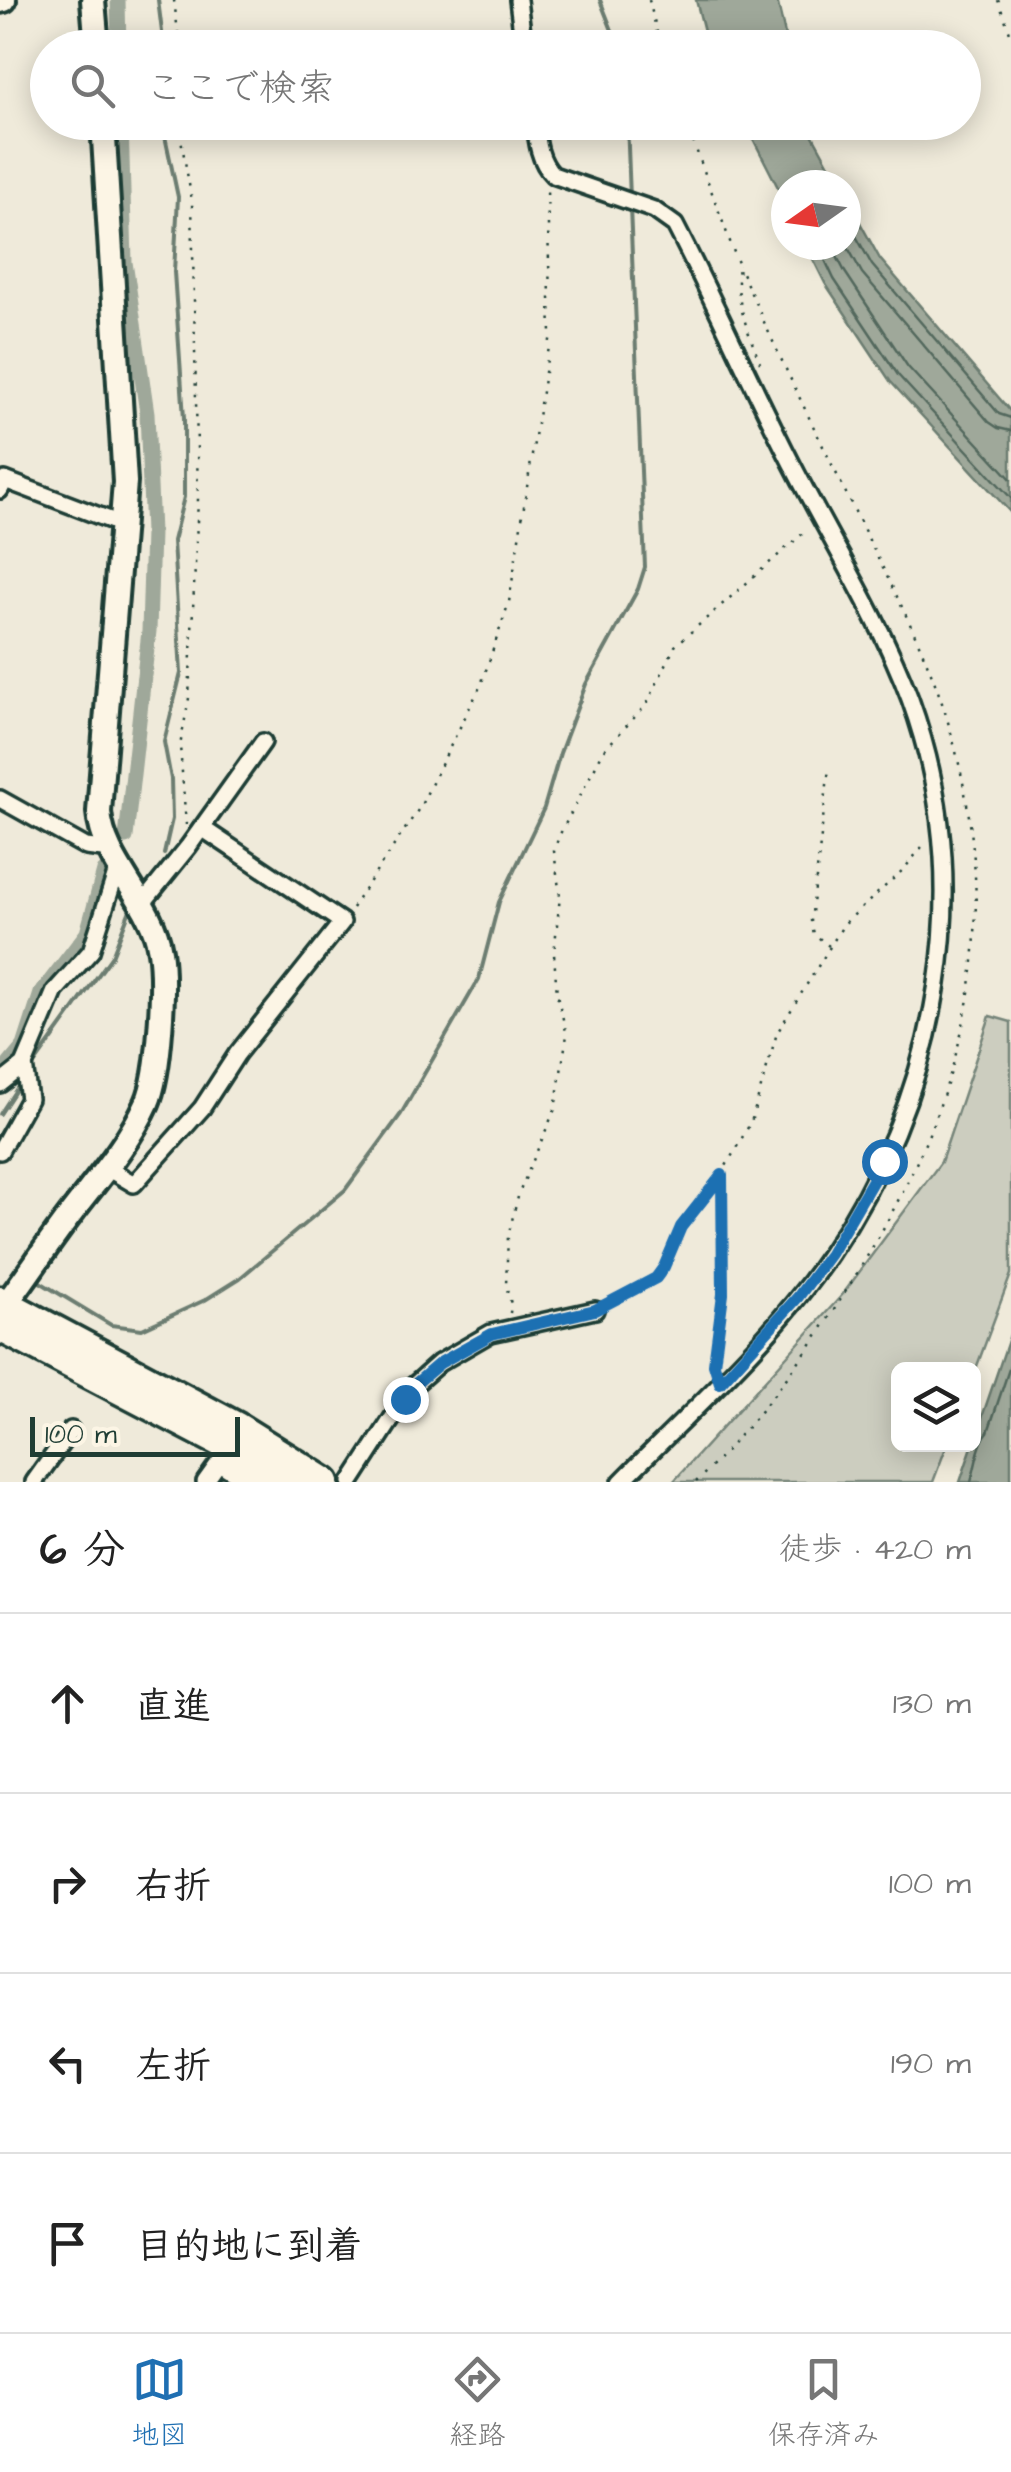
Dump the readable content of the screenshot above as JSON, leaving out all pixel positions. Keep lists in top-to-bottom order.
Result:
{
  "scale_bar": "100 m",
  "north": "left",
  "page": {
    "search": "ここで検索",
    "scale": "100 m",
    "heading": ["6 分", "徒歩 · 420 m"],
    "list": [
      ["直進", "130 m"],
      ["右折", "100 m"],
      ["左折", "190 m"],
      "目的地に到着"
    ],
    "nav": ["地図", "経路", "保存済み"]
  }
}
